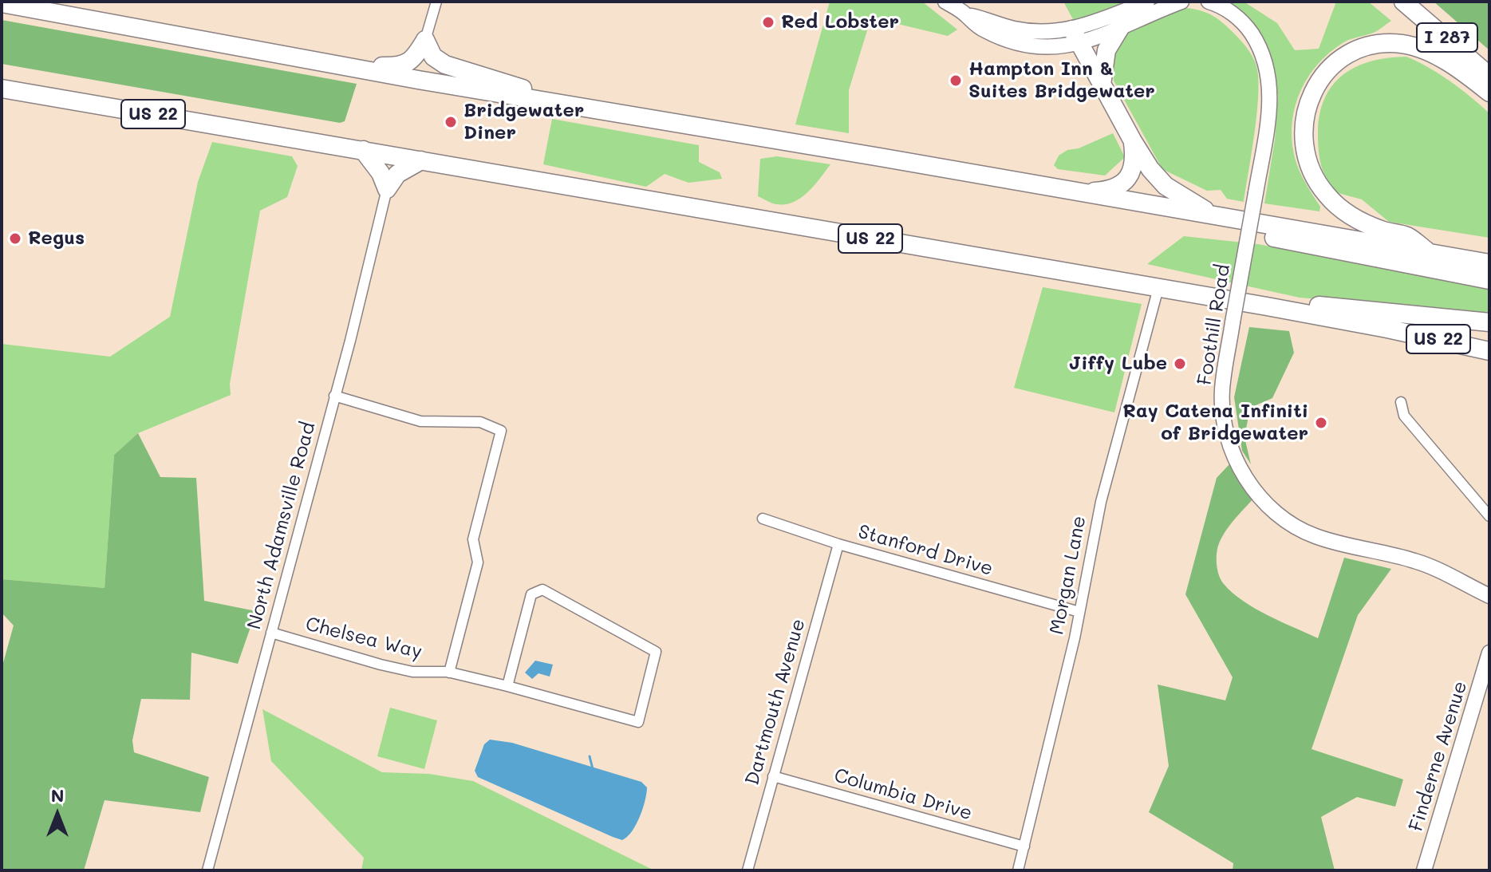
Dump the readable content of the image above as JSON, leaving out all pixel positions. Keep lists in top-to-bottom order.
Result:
{
  "streets": {
    "highway": ["I 287", "US 22"],
    "street": [
      "Foothill Road",
      "North Adamsville Road",
      "Stanford Drive",
      "Morgan Lane",
      "Chelsea Way",
      "Dartmouth Avenue",
      "Finderne Avenue",
      "Columbia Drive"
    ]
  },
  "crossings": [
    ["US 22", "Morgan Lane"],
    ["North Adamsville Road", "Chelsea Way"],
    ["Stanford Drive", "Morgan Lane"],
    ["Stanford Drive", "Dartmouth Avenue"],
    ["Morgan Lane", "Columbia Drive"],
    ["Dartmouth Avenue", "Columbia Drive"]
  ],
  "places": [
    "Red Lobster",
    "Hampton Inn & Suites Bridgewater",
    "Bridgewater Diner",
    "Regus",
    "Jiffy Lube",
    "Ray Catena Infiniti of Bridgewater"
  ],
  "north": "top"
}
